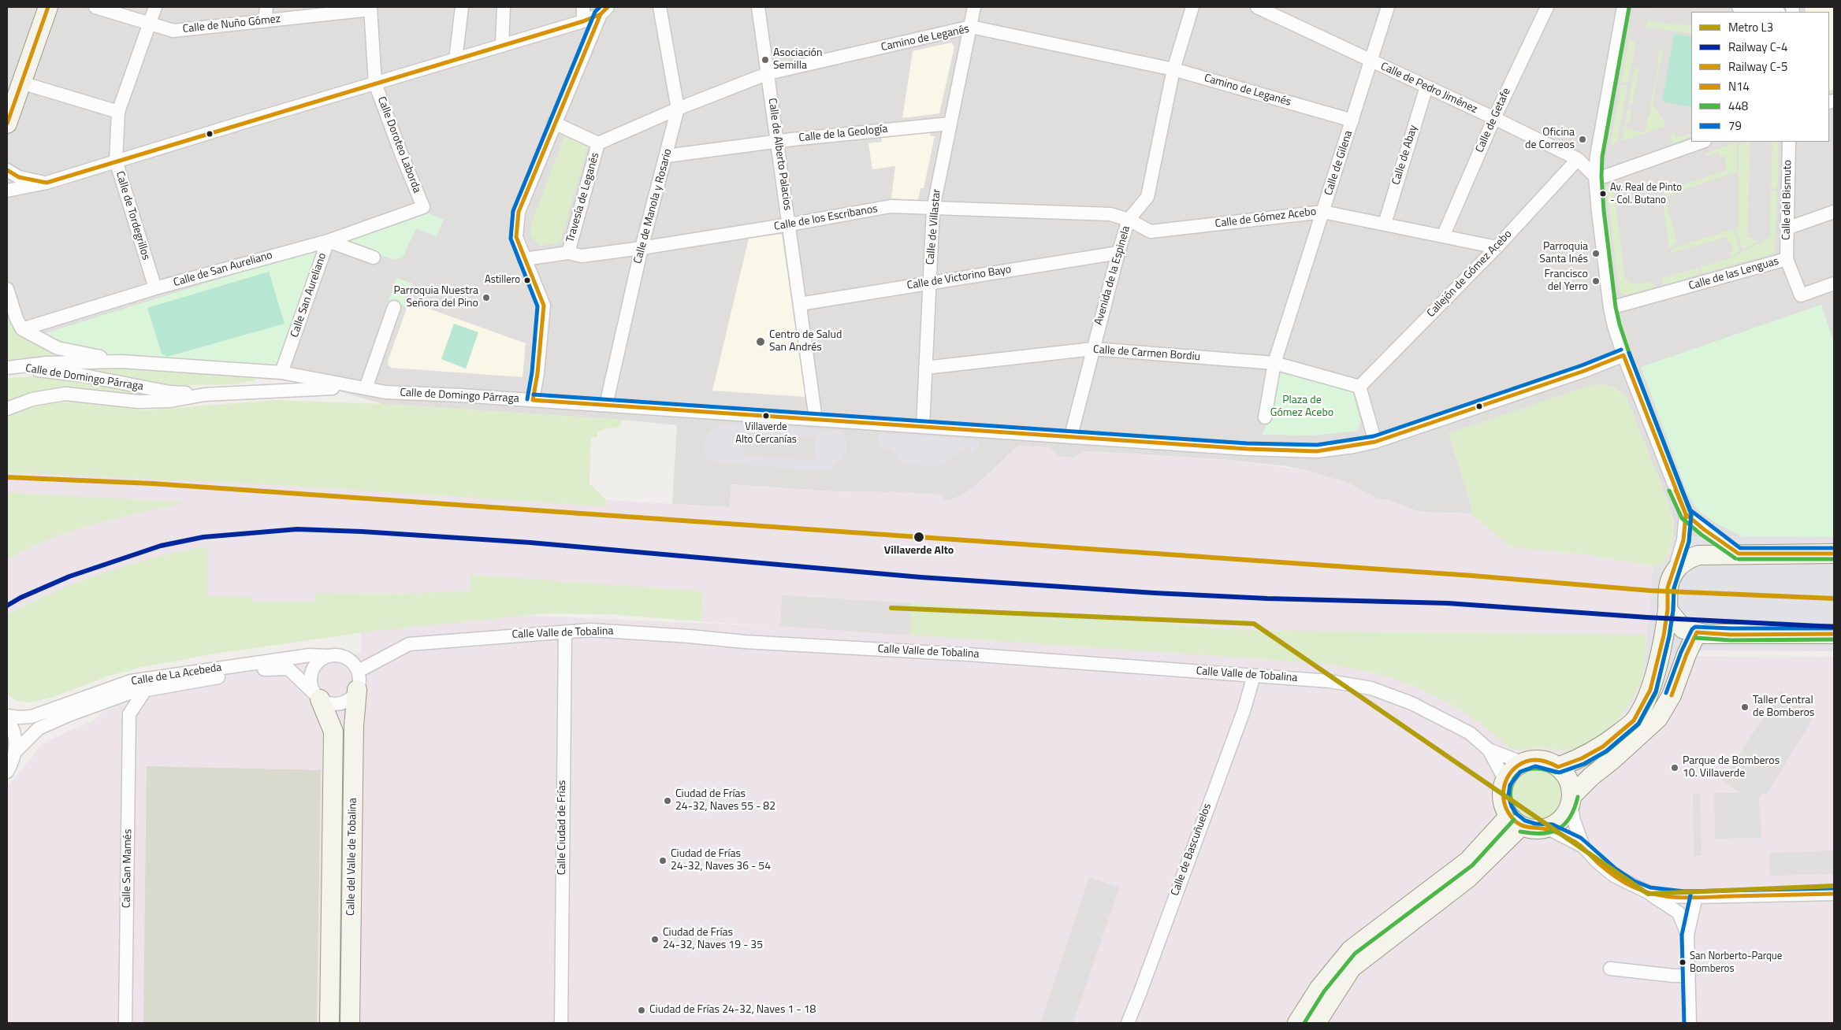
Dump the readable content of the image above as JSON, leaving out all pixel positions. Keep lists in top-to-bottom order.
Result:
{
  "streets": {
    "main road": ["Calle del Valle de Tobalina"],
    "street": [
      "Calle de Nuño Gómez",
      "Camino de Leganés",
      "Calle de Pedro Jiménez",
      "Calle de Getafe",
      "Calle de la Geología",
      "Calle Doroteo Laborda",
      "Calle de Alberto Palacios",
      "Calle de Abay",
      "Calle de Gilena",
      "Travesía de Leganés",
      "Calle del Bismuto",
      "Calle de Manola y Rosario",
      "Calle de Tordegrillos",
      "Calle de los Escribanos",
      "Calle de Gómez Acebo",
      "Calle de Villastar",
      "Calle de San Aureliano",
      "Callejón de Gómez Acebo",
      "Calle de las Lenguas",
      "Avenida de la Espinela",
      "Calle de Victorino Bayo",
      "Calle San Aureliano",
      "Calle de Carmen Bordiu",
      "Calle de Domingo Párraga",
      "Calle Valle de Tobalina",
      "Calle de La Acebeda",
      "Calle Ciudad de Frías",
      "Calle de Bascuñuelos",
      "Calle San Mamés"
    ]
  },
  "crossings": [
    ["Calle de Nuño Gómez", "Calle Doroteo Laborda"],
    ["Calle de Nuño Gómez", "Calle de Tordegrillos"],
    ["Camino de Leganés", "Calle de Alberto Palacios"],
    ["Camino de Leganés", "Calle de Gilena"],
    ["Camino de Leganés", "Travesía de Leganés"],
    ["Camino de Leganés", "Calle de Manola y Rosario"],
    ["Camino de Leganés", "Calle de Villastar"],
    ["Camino de Leganés", "Avenida de la Espinela"],
    ["Calle de Pedro Jiménez", "Calle de Getafe"],
    ["Calle de Pedro Jiménez", "Calle de Abay"],
    ["Calle de Pedro Jiménez", "Calle de Gilena"],
    ["Calle de Pedro Jiménez", "Callejón de Gómez Acebo"],
    ["Calle de Getafe", "Calle de Gómez Acebo"],
    ["Calle de la Geología", "Calle de Alberto Palacios"],
    ["Calle de la Geología", "Calle de Manola y Rosario"],
    ["Calle de la Geología", "Calle de Villastar"],
    ["Calle Doroteo Laborda", "Calle de San Aureliano"],
    ["Calle de Alberto Palacios", "Calle de los Escribanos"],
    ["Calle de Alberto Palacios", "Calle de Victorino Bayo"],
    ["Calle de Alberto Palacios", "Calle de Domingo Párraga"],
    ["Calle de Abay", "Calle de Gómez Acebo"],
    ["Calle de Gilena", "Calle de Gómez Acebo"],
    ["Calle de Gilena", "Calle de Carmen Bordiu"],
    ["Travesía de Leganés", "Calle de los Escribanos"],
    ["Calle del Bismuto", "Calle de las Lenguas"],
    ["Calle de Manola y Rosario", "Calle de los Escribanos"],
    ["Calle de Manola y Rosario", "Calle de Domingo Párraga"],
    ["Calle de Tordegrillos", "Calle de San Aureliano"],
    ["Calle de los Escribanos", "Calle de Gómez Acebo"],
    ["Calle de los Escribanos", "Calle de Villastar"],
    ["Calle de los Escribanos", "Avenida de la Espinela"],
    ["Calle de Gómez Acebo", "Callejón de Gómez Acebo"],
    ["Calle de Gómez Acebo", "Avenida de la Espinela"],
    ["Calle de Villastar", "Calle de Victorino Bayo"],
    ["Calle de Villastar", "Calle de Carmen Bordiu"],
    ["Calle de Villastar", "Calle de Domingo Párraga"],
    ["Calle de San Aureliano", "Calle San Aureliano"],
    ["Callejón de Gómez Acebo", "Calle de Carmen Bordiu"],
    ["Avenida de la Espinela", "Calle de Victorino Bayo"],
    ["Avenida de la Espinela", "Calle de Carmen Bordiu"],
    ["Avenida de la Espinela", "Calle de Domingo Párraga"],
    ["Calle San Aureliano", "Calle de Domingo Párraga"],
    ["Calle Valle de Tobalina", "Calle de La Acebeda"],
    ["Calle Valle de Tobalina", "Calle Ciudad de Frías"],
    ["Calle Valle de Tobalina", "Calle de Bascuñuelos"],
    ["Calle Valle de Tobalina", "Calle del Valle de Tobalina"],
    ["Calle de La Acebeda", "Calle del Valle de Tobalina"]
  ],
  "parks": ["Plaza de Gómez Acebo"],
  "places": [
    "Asociación Semilla",
    "Oficina de Correos",
    "Av. Real de Pinto - Col. Butano",
    "Parroquia Santa Inés",
    "Astillero",
    "Francisco del Yerro",
    "Parroquia Nuestra Señora del Pino",
    "Centro de Salud San Andrés",
    "Villaverde Alto Cercanías",
    "Villaverde Alto",
    "Taller Central de Bomberos",
    "Parque de Bomberos 10. Villaverde",
    "Ciudad de Frías 24-32, Naves 55 - 82",
    "Ciudad de Frías 24-32, Naves 36 - 54",
    "Ciudad de Frías 24-32, Naves 19 - 35",
    "San Norberto-Parque Bomberos",
    "Ciudad de Frías 24-32, Naves 1 - 18"
  ],
  "lines": [
    "transit line N14",
    "transit line 79",
    "transit line 448",
    "rail line C-5",
    "rail line C-4",
    "metro line L3"
  ],
  "legend": [
    "Metro L3",
    "Railway C-4",
    "Railway C-5",
    "N14",
    "448",
    "79"
  ]
}
